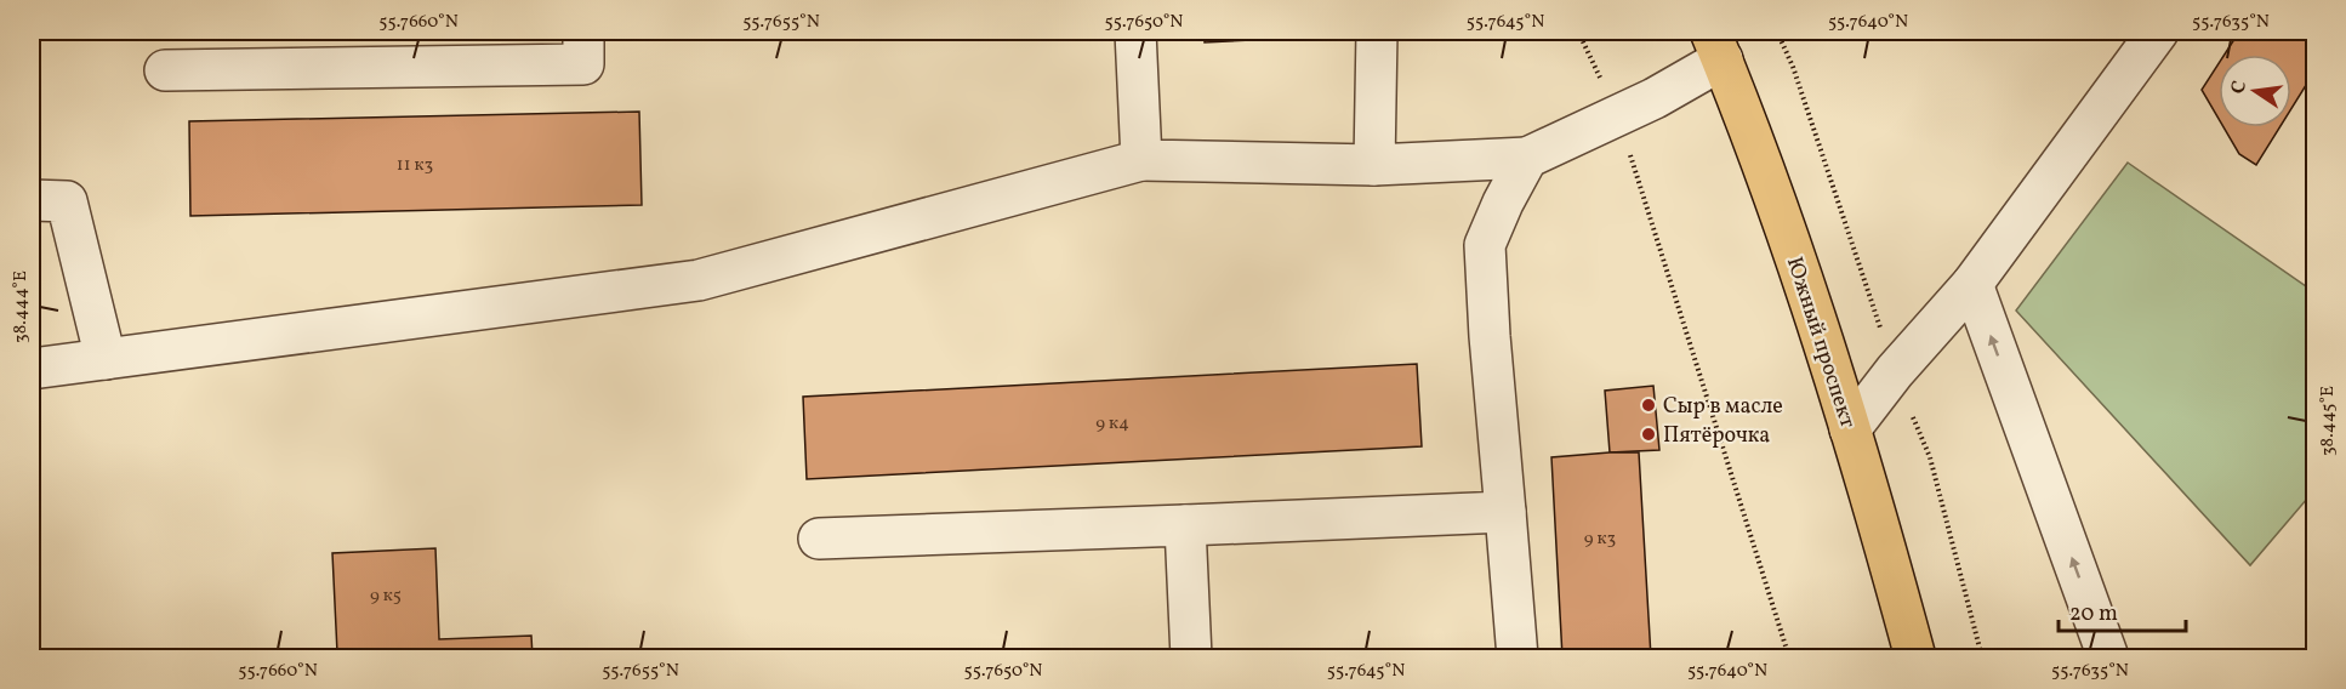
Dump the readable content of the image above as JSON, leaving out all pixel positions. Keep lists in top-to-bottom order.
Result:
{
  "streets": {
    "main road": ["Южный проспект"]
  },
  "places": ["Сыр в масле", "Пятёрочка"],
  "house_numbers": [
    "11 к3",
    "9 к4",
    "9 к3",
    "9 к5"
  ],
  "scale_bar": "20 m",
  "north": "left",
  "coordinates": [
    "55.7660°N",
    "55.7655°N",
    "55.7650°N",
    "55.7645°N",
    "55.7640°N",
    "55.7635°N",
    "38.444°E",
    "38.445°E"
  ]
}
